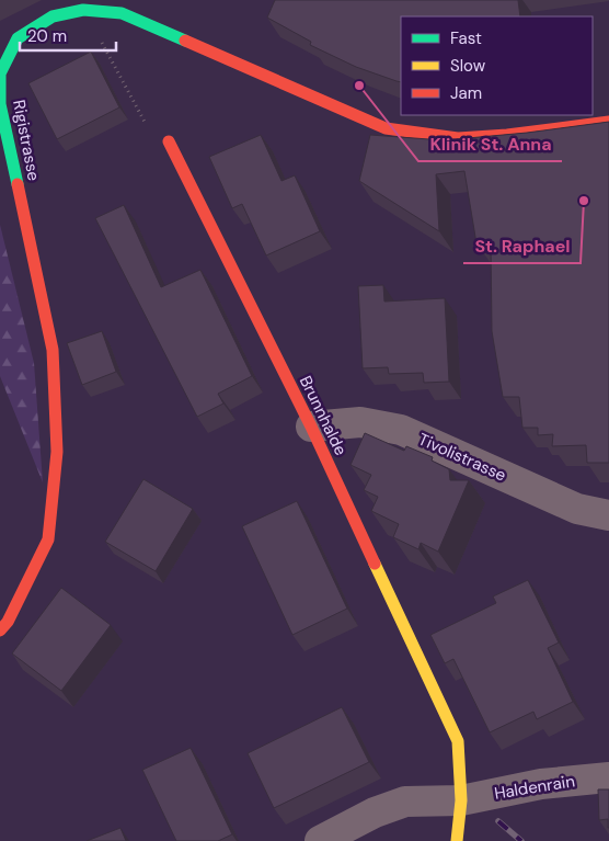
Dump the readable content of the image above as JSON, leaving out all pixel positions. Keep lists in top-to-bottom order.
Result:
{
  "streets": {
    "street": [
      "Rigistrasse",
      "Brunnhalde",
      "Tivolistrasse",
      "Haldenrain"
    ]
  },
  "crossings": [
    ["Brunnhalde", "Tivolistrasse"],
    ["Brunnhalde", "Haldenrain"]
  ],
  "places": ["Klinik St. Anna", "St. Raphael"],
  "legend": ["Fast", "Slow", "Jam"],
  "scale_bar": "20 m"
}
